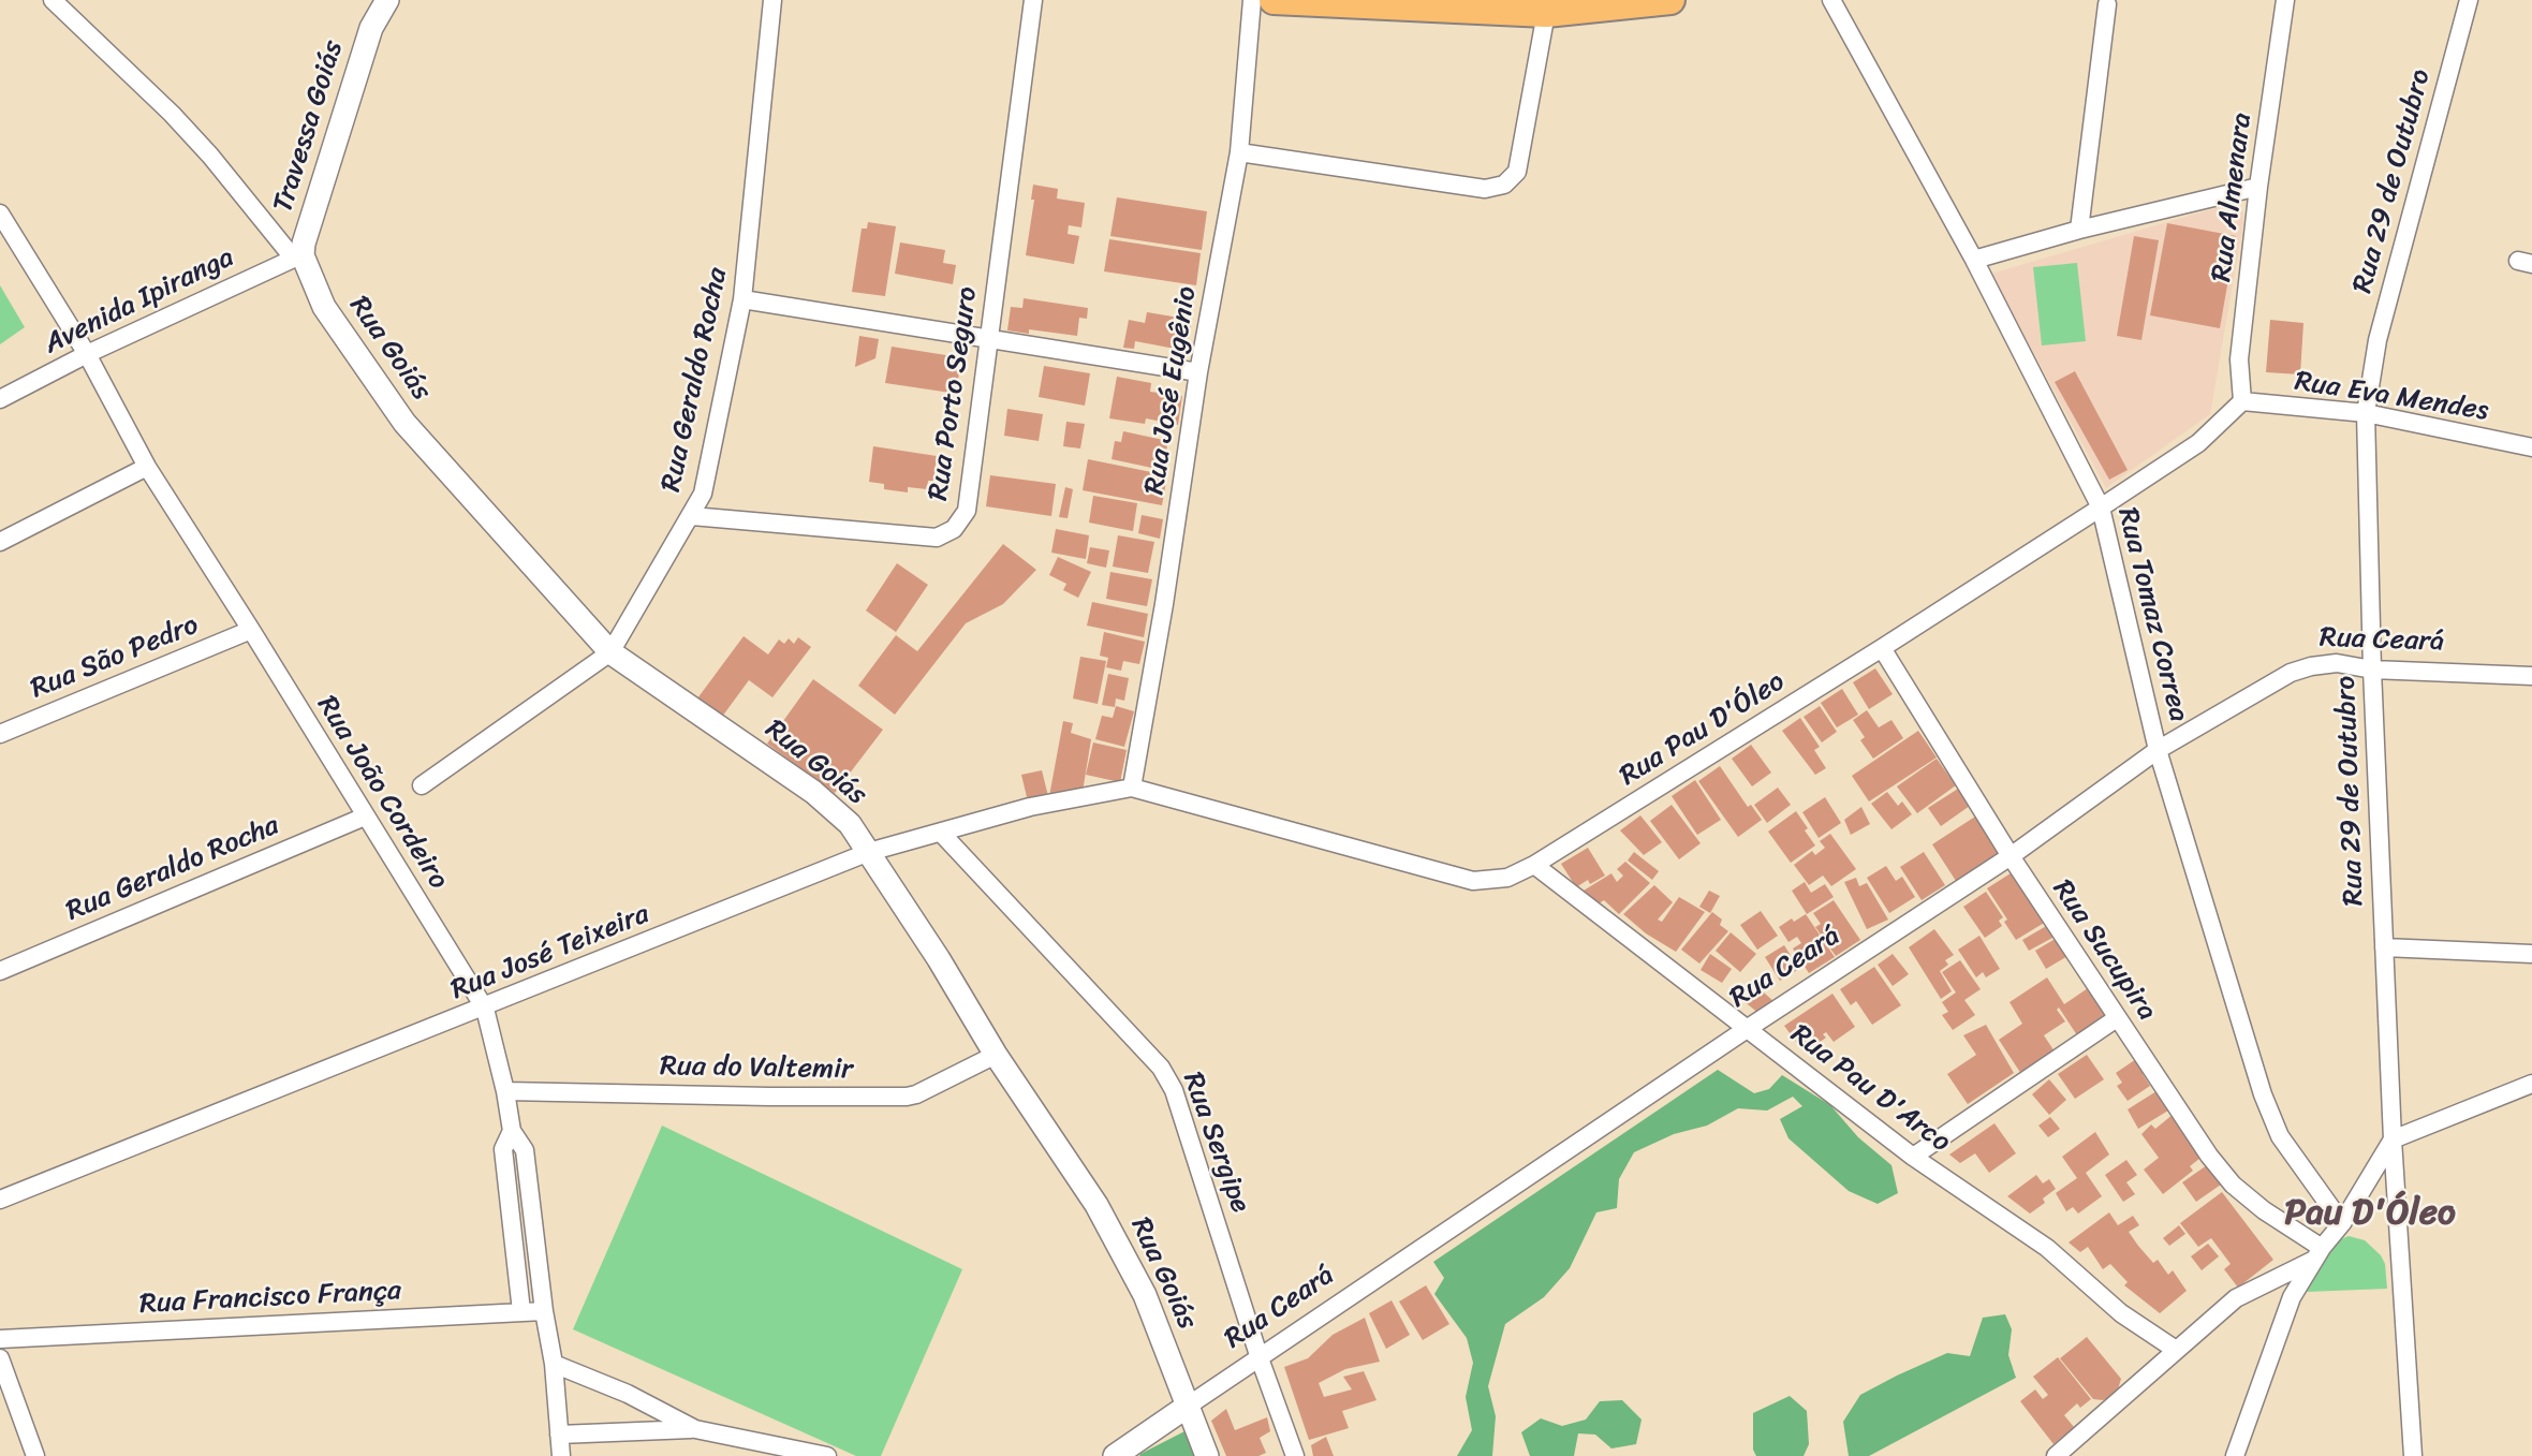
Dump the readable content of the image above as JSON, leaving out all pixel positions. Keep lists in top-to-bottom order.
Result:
{
  "streets": {
    "street": [
      "Travessa Goiás",
      "Rua 29 de Outubro",
      "Rua Almenara",
      "Avenida Ipiranga",
      "Rua Goiás",
      "Rua Geraldo Rocha",
      "Rua José Eugênio",
      "Rua Porto Seguro",
      "Rua Eva Mendes",
      "Rua Tomaz Correa",
      "Rua Ceará",
      "Rua São Pedro",
      "Rua Pau D'Óleo",
      "Rua João Cordeiro",
      "Rua Sucupira",
      "Rua José Teixeira",
      "Rua do Valtemir",
      "Rua Pau D'Arco",
      "Rua Sergipe",
      "Rua Francisco França"
    ]
  },
  "crossings": [
    ["Travessa Goiás", "Avenida Ipiranga"],
    ["Travessa Goiás", "Rua Goiás"],
    ["Rua 29 de Outubro", "Rua Eva Mendes"],
    ["Rua 29 de Outubro", "Rua Ceará"],
    ["Rua Almenara", "Rua Eva Mendes"],
    ["Rua Almenara", "Rua Pau D'Óleo"],
    ["Avenida Ipiranga", "Rua Goiás"],
    ["Avenida Ipiranga", "Rua João Cordeiro"],
    ["Rua Goiás", "Rua Geraldo Rocha"],
    ["Rua Goiás", "Rua Ceará"],
    ["Rua Goiás", "Rua José Teixeira"],
    ["Rua Goiás", "Rua do Valtemir"],
    ["Rua Geraldo Rocha", "Rua Porto Seguro"],
    ["Rua Geraldo Rocha", "Rua João Cordeiro"],
    ["Rua José Eugênio", "Rua Pau D'Óleo"],
    ["Rua José Eugênio", "Rua José Teixeira"],
    ["Rua Eva Mendes", "Rua Pau D'Óleo"],
    ["Rua Tomaz Correa", "Rua Ceará"],
    ["Rua Tomaz Correa", "Rua Pau D'Óleo"],
    ["Rua Ceará", "Rua Sucupira"],
    ["Rua Ceará", "Rua Pau D'Arco"],
    ["Rua Ceará", "Rua Sergipe"],
    ["Rua São Pedro", "Rua João Cordeiro"],
    ["Rua Pau D'Óleo", "Rua Sucupira"],
    ["Rua Pau D'Óleo", "Rua José Teixeira"],
    ["Rua Pau D'Óleo", "Rua Pau D'Arco"],
    ["Rua João Cordeiro", "Rua José Teixeira"],
    ["Rua João Cordeiro", "Rua do Valtemir"],
    ["Rua João Cordeiro", "Rua Francisco França"],
    ["Rua José Teixeira", "Rua Sergipe"]
  ],
  "districts": ["Pau D'Óleo"]
}
